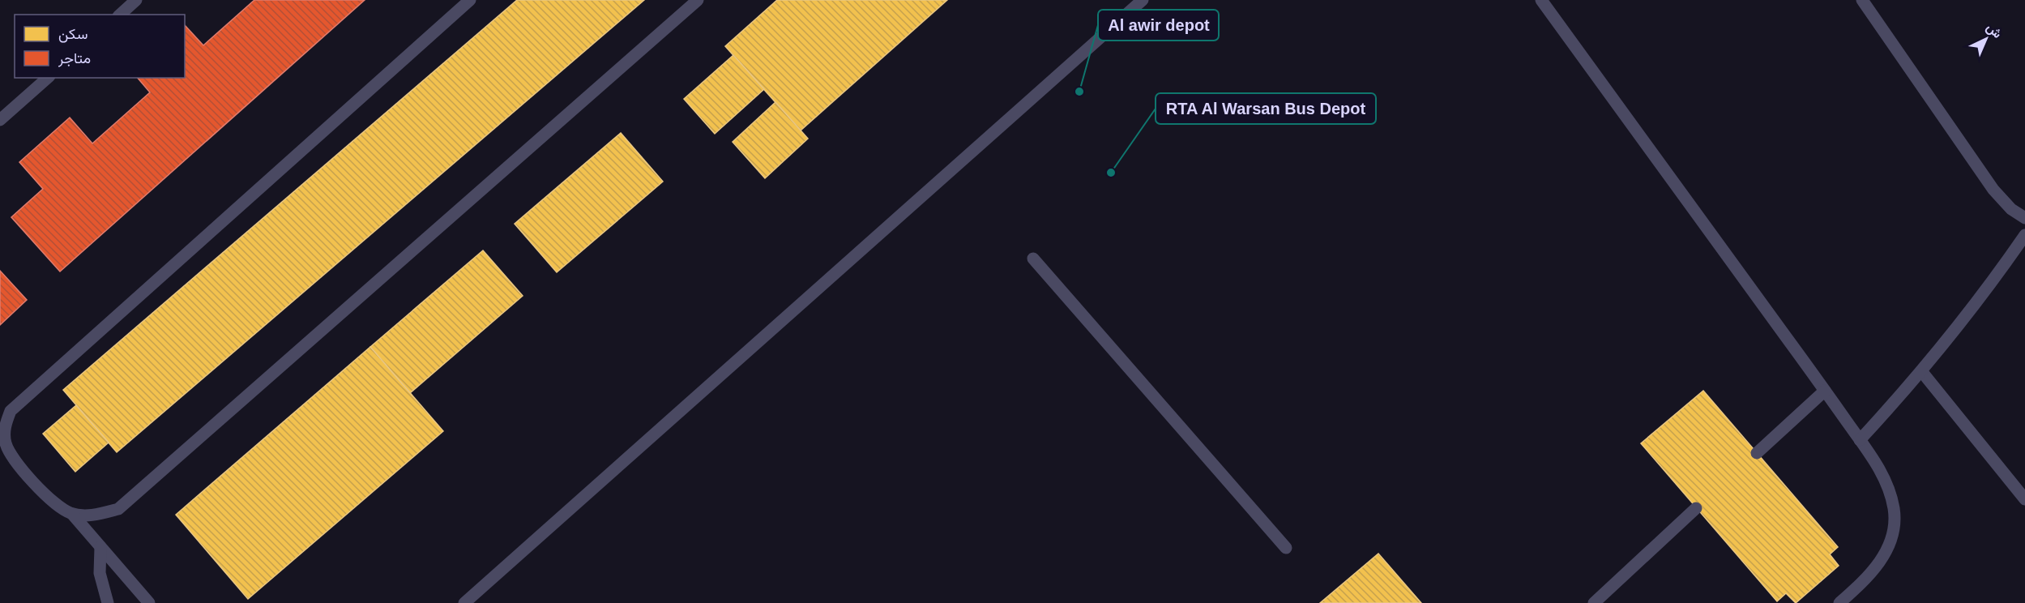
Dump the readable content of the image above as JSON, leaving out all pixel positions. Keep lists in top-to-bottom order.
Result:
{
  "places": ["Al awir depot", "RTA Al Warsan Bus Depot"],
  "legend": ["سكن", "متاجر"],
  "north": "top right"
}
